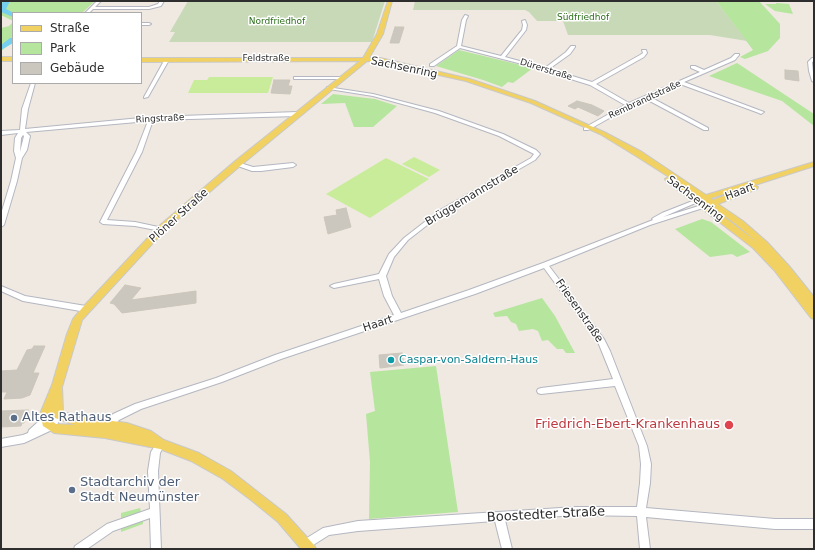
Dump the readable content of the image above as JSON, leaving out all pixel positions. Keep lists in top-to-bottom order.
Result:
{
  "streets": {
    "main road": [
      "Feldstraße",
      "Sachsenring",
      "Haart",
      "Plöner Straße"
    ],
    "street": [
      "Dürerstraße",
      "Rembrandtstraße",
      "Ringstraße",
      "Brüggemannstraße",
      "Friesenstraße",
      "Boostedter Straße"
    ]
  },
  "crossings": [
    ["Feldstraße", "Sachsenring"],
    ["Feldstraße", "Plöner Straße"],
    ["Sachsenring", "Rembrandtstraße"],
    ["Sachsenring", "Haart"],
    ["Sachsenring", "Plöner Straße"],
    ["Dürerstraße", "Rembrandtstraße"],
    ["Ringstraße", "Plöner Straße"],
    ["Haart", "Friesenstraße"],
    ["Brüggemannstraße", "Plöner Straße"],
    ["Friesenstraße", "Boostedter Straße"]
  ],
  "parks": ["Südfriedhof", "Nordfriedhof"],
  "places": [
    "Caspar-von-Saldern-Haus",
    "Altes Rathaus",
    "Friedrich-Ebert-Krankenhaus",
    "Stadtarchiv der Stadt Neumünster"
  ],
  "legend": ["Straße", "Park", "Gebäude"]
}
